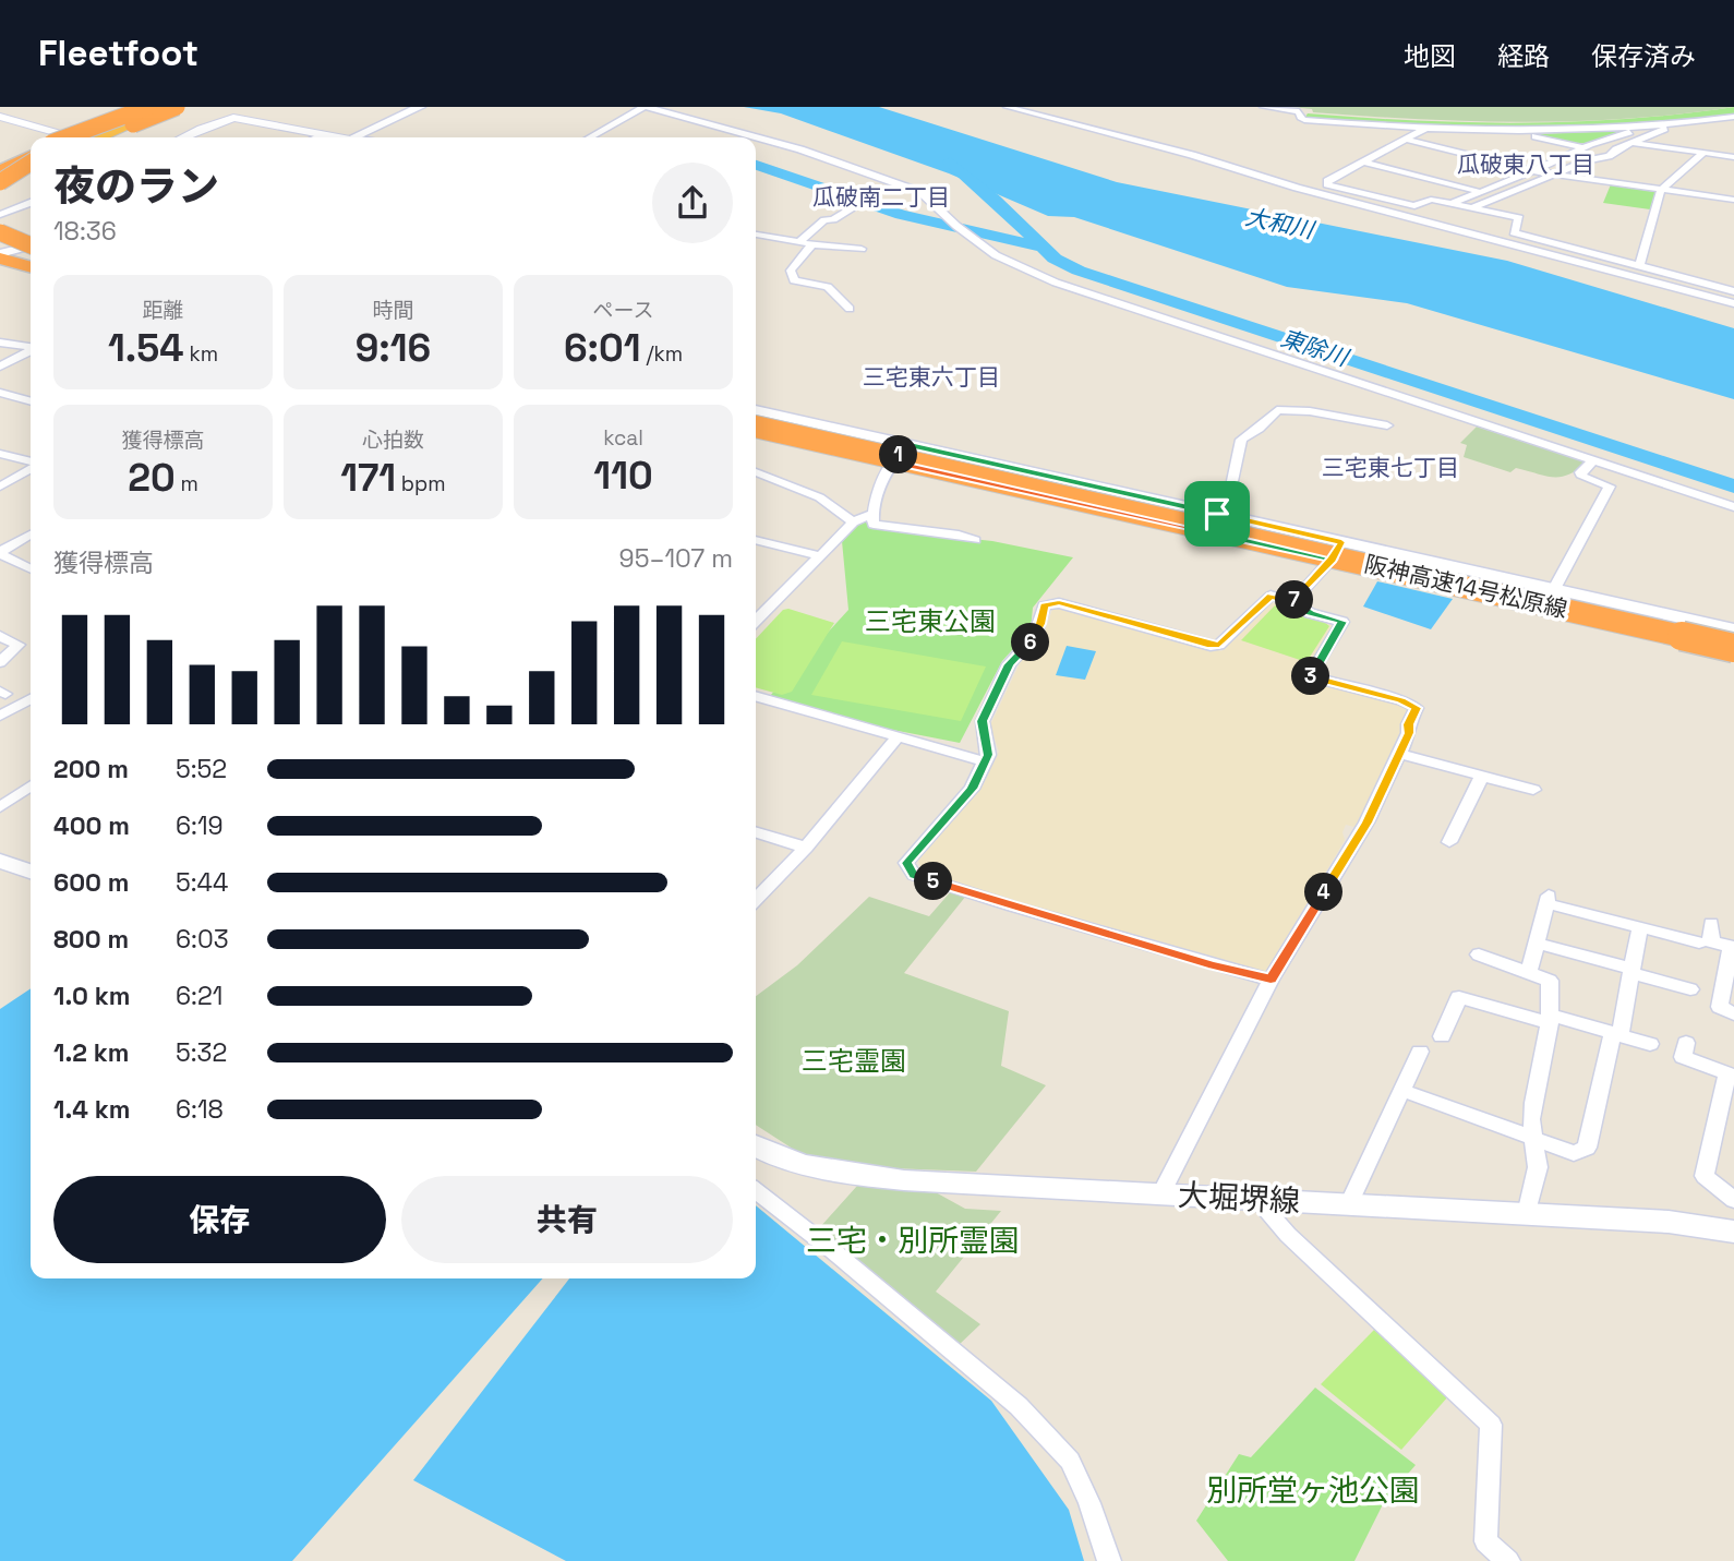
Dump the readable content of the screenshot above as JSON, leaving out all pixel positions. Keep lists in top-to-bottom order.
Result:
{
  "streets": {
    "highway": ["阪神高速14号松原線"],
    "main road": ["大堀堺線"]
  },
  "districts": [
    "瓜破東八丁目",
    "瓜破南二丁目",
    "三宅東六丁目",
    "三宅東七丁目"
  ],
  "water": ["大和川", "東除川"],
  "parks": [
    "三宅東公園",
    "三宅霊園",
    "三宅・別所霊園",
    "別所堂ヶ池公園"
  ],
  "page": {
    "header": "Fleetfoot",
    "nav": ["地図", "経路", "保存済み"],
    "heading": ["夜のラン", "18:36"],
    "stats": [
      ["距離", "1.54 km"],
      ["時間", "9:16"],
      ["ペース", "6:01 /km"],
      ["獲得標高", "20 m"],
      ["心拍数", "171 bpm"],
      ["kcal", "110"]
    ],
    "pins": [
      "1",
      "7",
      "6",
      "3",
      "5",
      "4"
    ],
    "chart": ["獲得標高", "95–107 m"],
    "list": [
      {
        "name": "200 m",
        "note": "5:52"
      },
      {
        "name": "400 m",
        "note": "6:19"
      },
      {
        "name": "600 m",
        "note": "5:44"
      },
      {
        "name": "800 m",
        "note": "6:03"
      },
      {
        "name": "1.0 km",
        "note": "6:21"
      },
      {
        "name": "1.2 km",
        "note": "5:32"
      },
      {
        "name": "1.4 km",
        "note": "6:18"
      }
    ],
    "buttons": ["保存", "共有"]
  }
}
